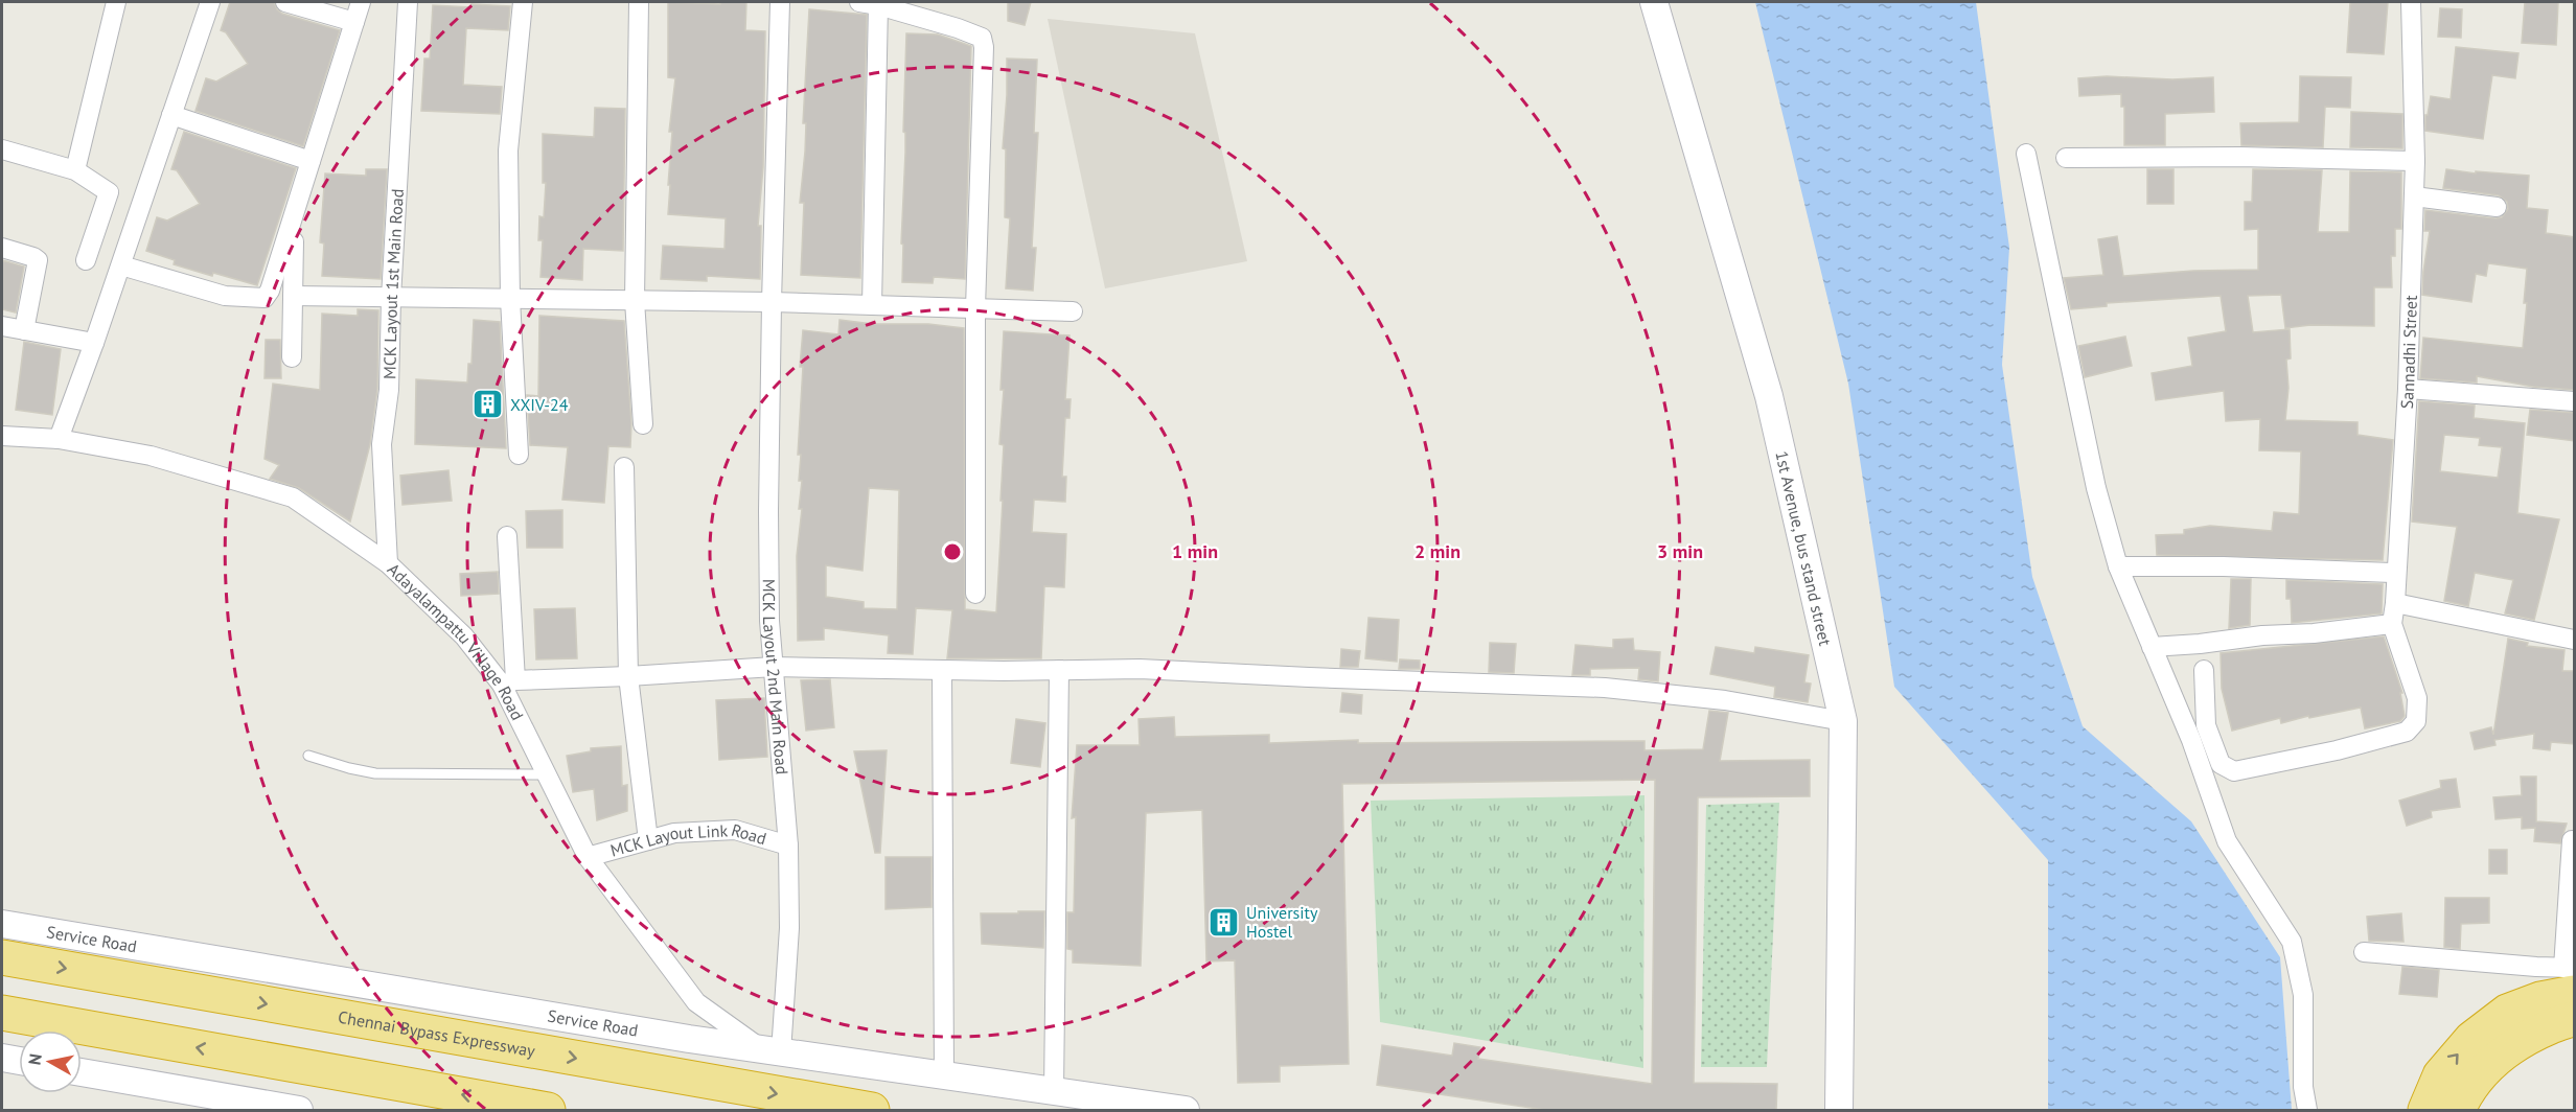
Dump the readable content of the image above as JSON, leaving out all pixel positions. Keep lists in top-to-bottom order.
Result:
{
  "streets": {
    "highway": ["Chennai Bypass Expressway"],
    "street": [
      "MCK Layout 1st Main Road",
      "Sannadhi Street",
      "1st Avenue, bus stand street",
      "Adayalampattu Village Road",
      "MCK Layout 2nd Main Road",
      "MCK Layout Link Road",
      "Service Road"
    ]
  },
  "crossings": [
    ["MCK Layout 1st Main Road", "Adayalampattu Village Road"],
    ["Adayalampattu Village Road", "MCK Layout 2nd Main Road"],
    ["Adayalampattu Village Road", "MCK Layout Link Road"],
    ["Adayalampattu Village Road", "Service Road"],
    ["MCK Layout 2nd Main Road", "MCK Layout Link Road"],
    ["MCK Layout 2nd Main Road", "Service Road"]
  ],
  "places": {
    "building": ["XXIV-24", "University Hostel"]
  },
  "north": "left",
  "rings": ["1 min", "2 min", "3 min"]
}
